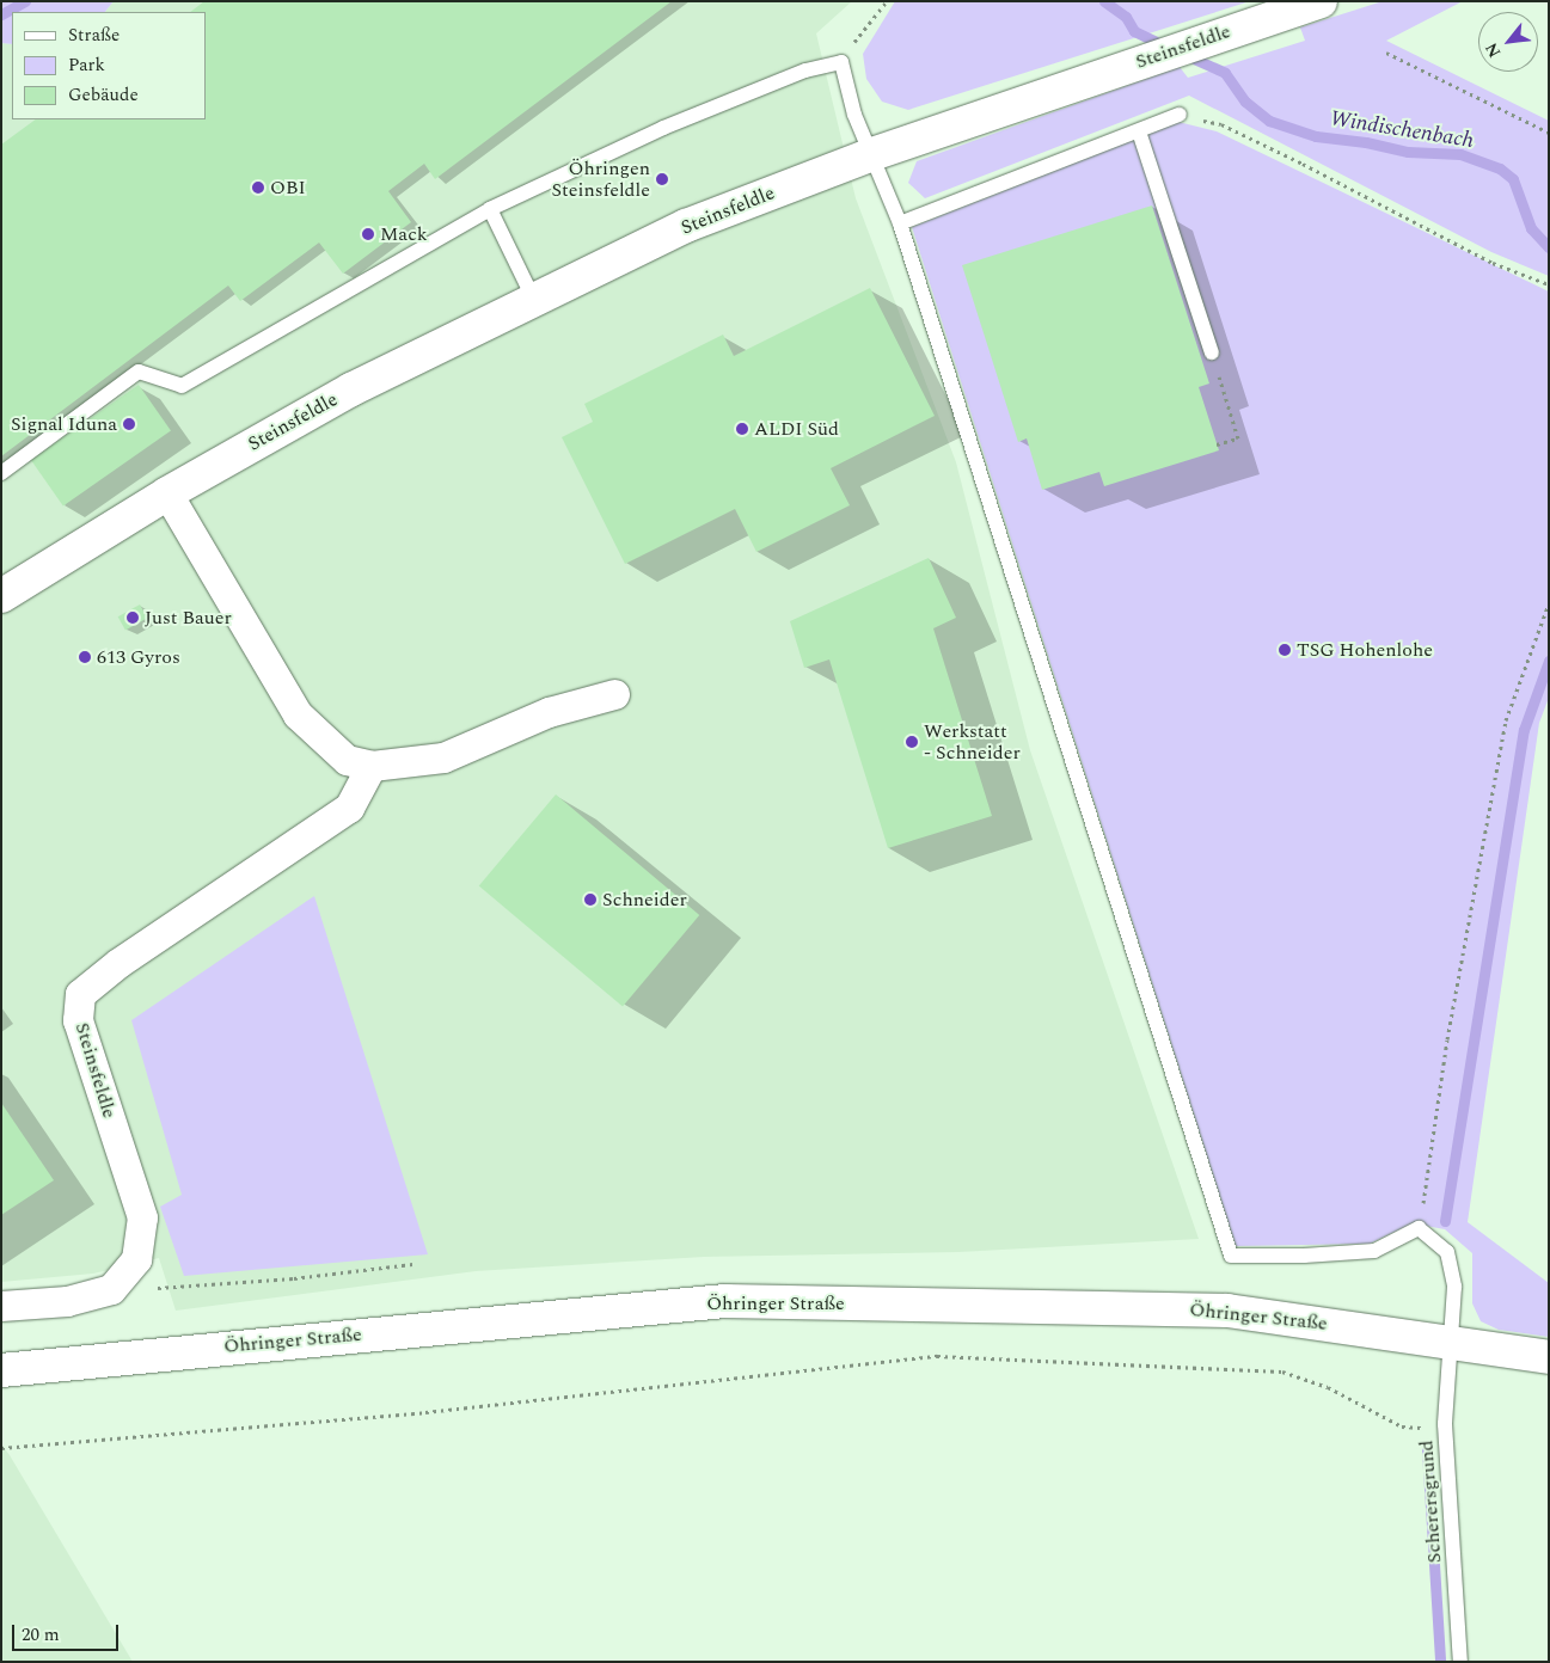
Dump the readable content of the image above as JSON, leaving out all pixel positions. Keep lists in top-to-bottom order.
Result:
{
  "streets": {
    "main road": ["Steinsfeldle", "Öhringer Straße"],
    "lane": ["Scherersgrund"]
  },
  "crossings": [
    ["Öhringer Straße", "Scherersgrund"]
  ],
  "water": ["Windischenbach"],
  "places": [
    "Öhringen Steinsfeldle",
    "OBI",
    "Mack",
    "Signal Iduna",
    "ALDI Süd",
    "Just Bauer",
    "TSG Hohenlohe",
    "613 Gyros",
    "Werkstatt - Schneider",
    "Schneider"
  ],
  "legend": ["Straße", "Park", "Gebäude"],
  "scale_bar": "20 m",
  "north": "bottom left"
}
